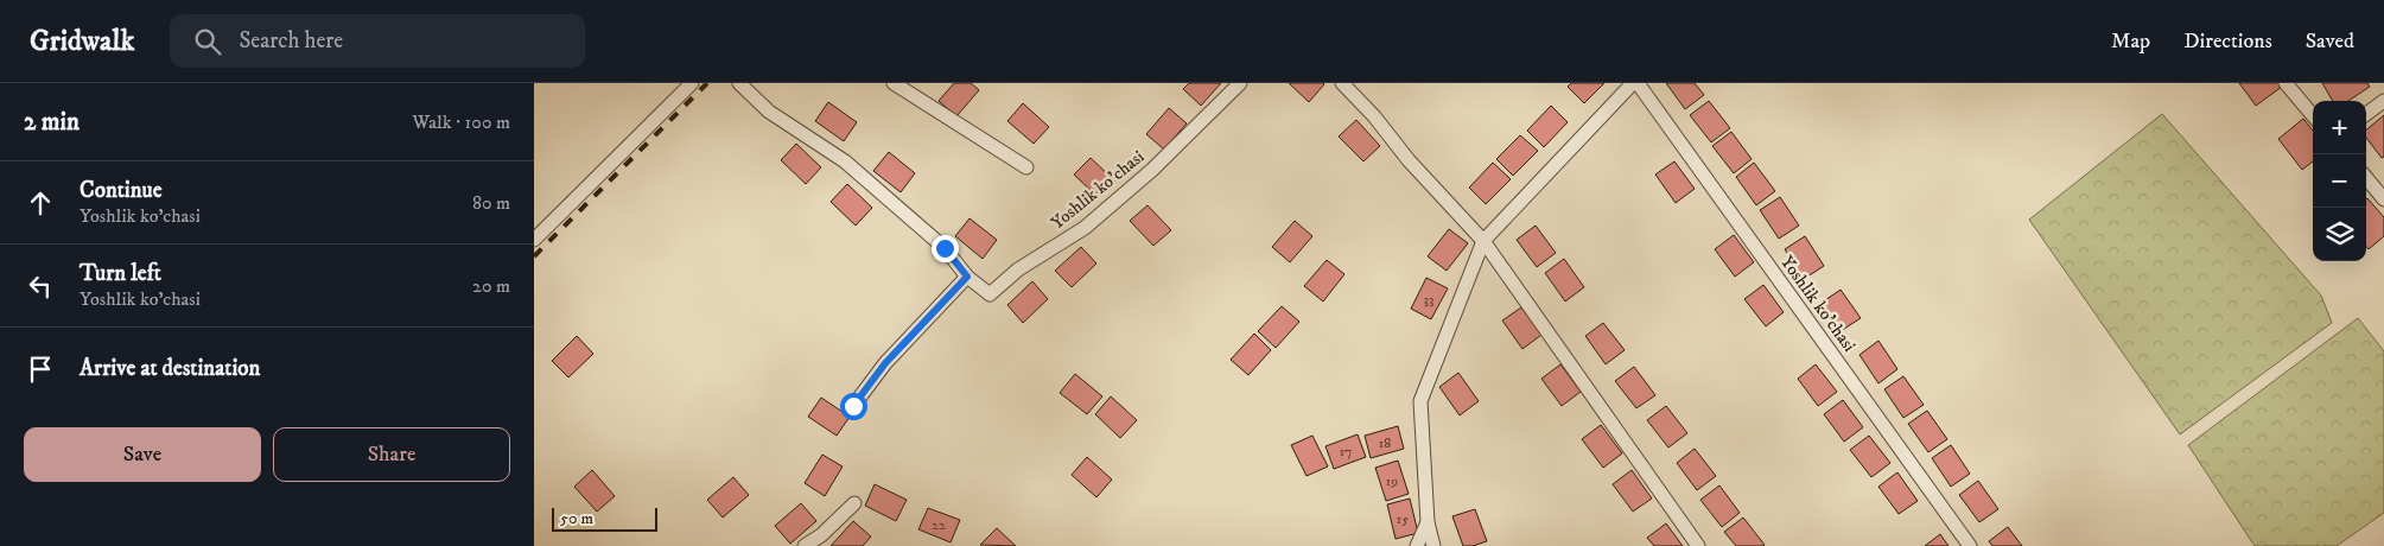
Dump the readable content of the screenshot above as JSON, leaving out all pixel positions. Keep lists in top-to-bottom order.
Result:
{
  "streets": {
    "street": ["Yoshlik ko'chasi"]
  },
  "house_numbers": [
    "33",
    "18",
    "17",
    "19",
    "15",
    "22"
  ],
  "scale_bar": "50 m",
  "page": {
    "header": "Gridwalk",
    "search": "Search here",
    "nav": ["Map", "Directions", "Saved"],
    "heading": ["2 min", "Walk · 100 m"],
    "map_buttons": ["+", "−"],
    "list": [
      ["Continue", "Yoshlik ko'chasi", "80 m"],
      ["Turn left", "Yoshlik ko'chasi", "20 m"],
      "Arrive at destination"
    ],
    "buttons": ["Save", "Share"],
    "scale": "50 m"
  }
}
